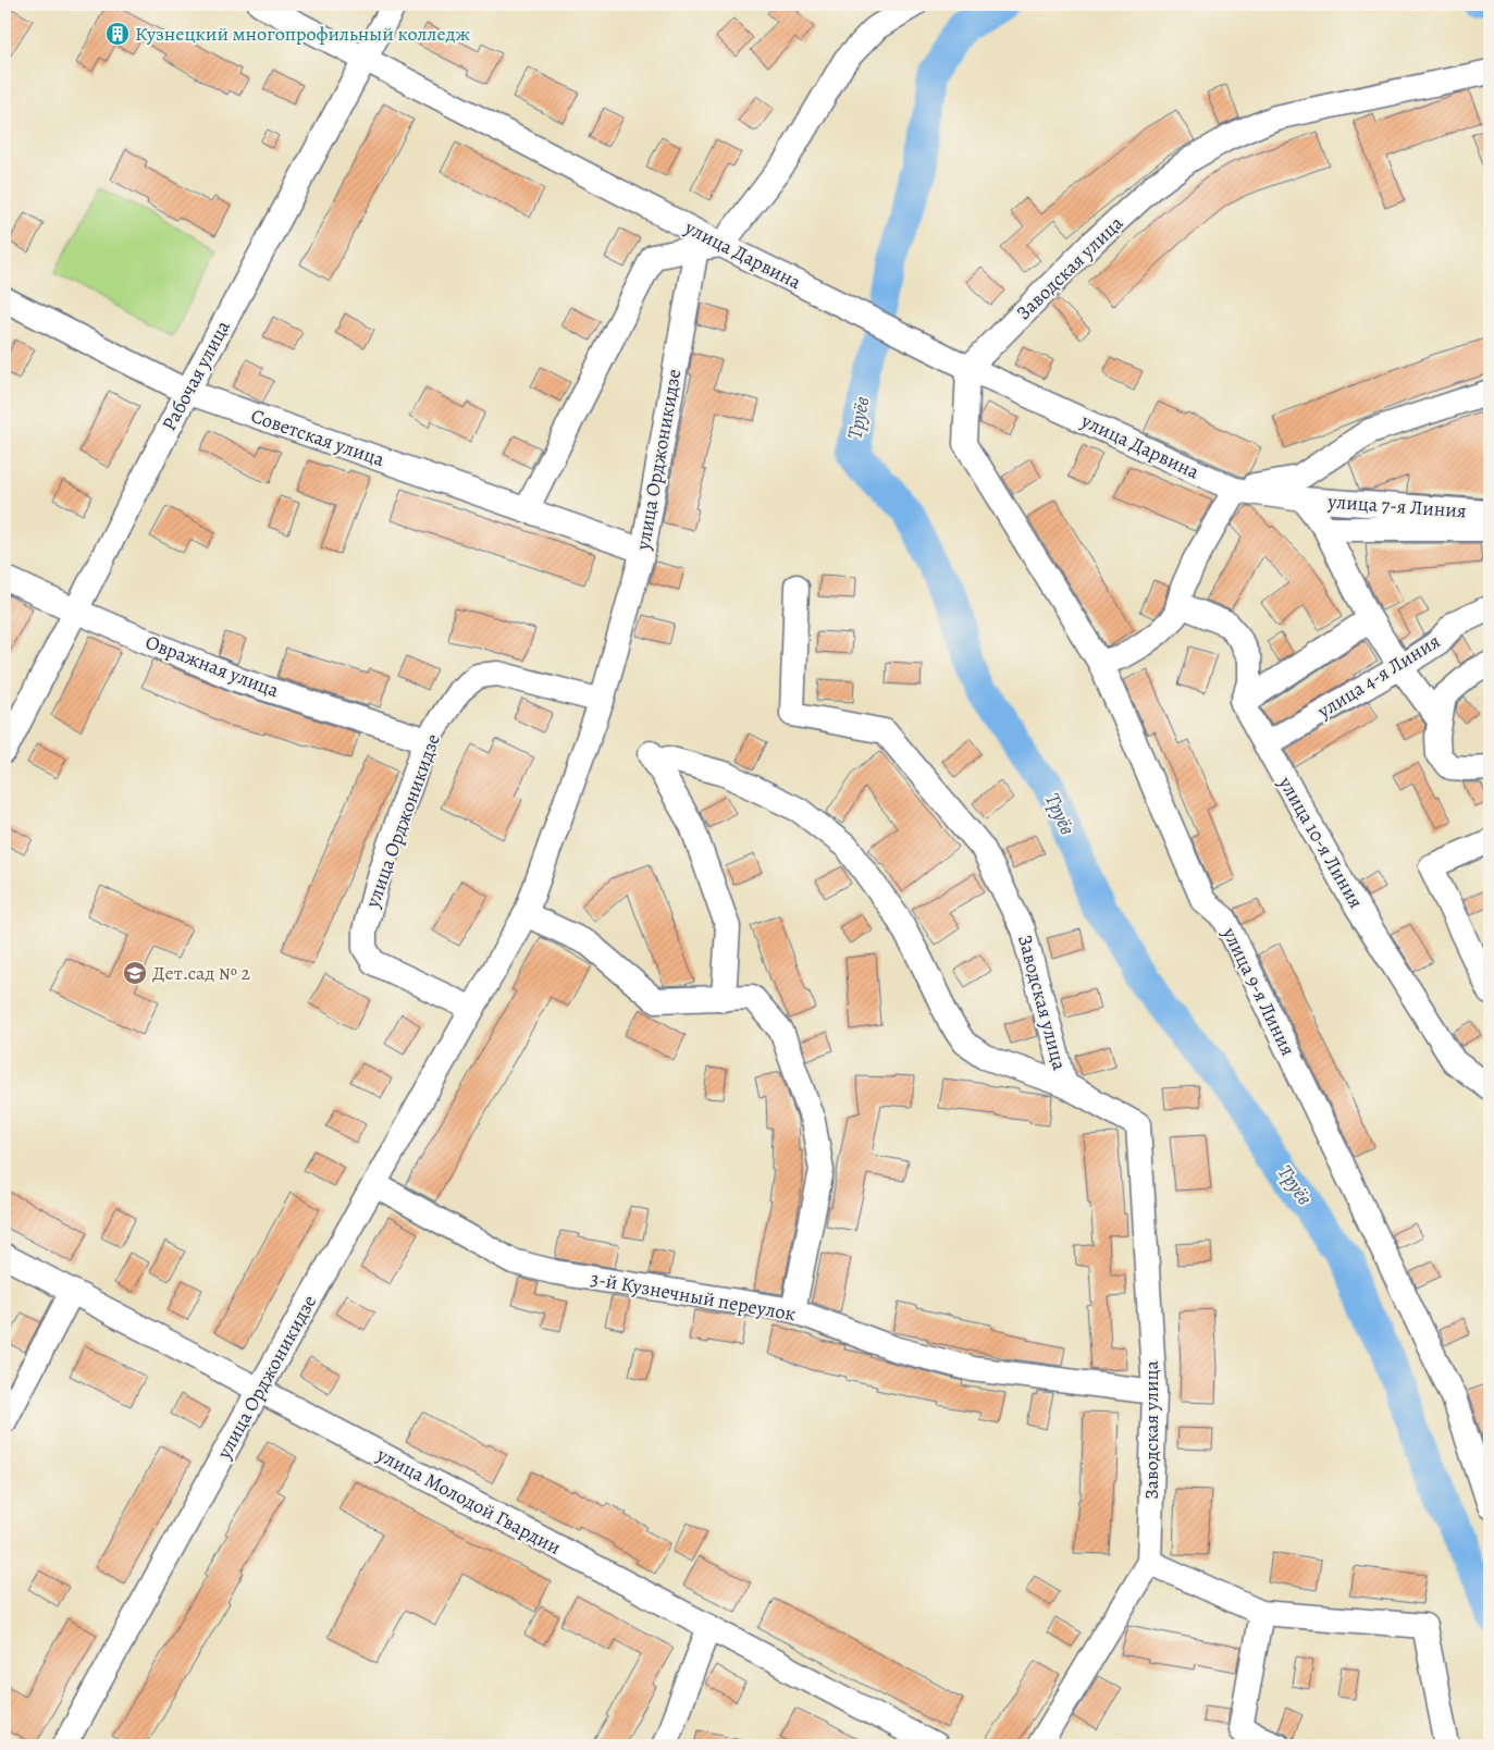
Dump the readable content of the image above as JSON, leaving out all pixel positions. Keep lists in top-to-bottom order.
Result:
{
  "streets": {
    "street": [
      "улица Дарвина",
      "Заводская улица",
      "Рабочая улица",
      "Советская улица",
      "улица Орджоникидзе",
      "улица 7-я Линия",
      "Овражная улица",
      "улица 4-я Линия",
      "улица 10-я Линия",
      "улица 9-я Линия",
      "3-й Кузнечный переулок",
      "улица Молодой Гвардии"
    ]
  },
  "crossings": [
    ["улица Дарвина", "Заводская улица"],
    ["улица Дарвина", "Рабочая улица"],
    ["улица Дарвина", "улица 7-я Линия"],
    ["Заводская улица", "3-й Кузнечный переулок"],
    ["Рабочая улица", "Советская улица"],
    ["Рабочая улица", "Овражная улица"],
    ["Советская улица", "улица Орджоникидзе"],
    ["улица Орджоникидзе", "Овражная улица"],
    ["улица Орджоникидзе", "3-й Кузнечный переулок"],
    ["улица Орджоникидзе", "улица Молодой Гвардии"],
    ["улица 4-я Линия", "улица 10-я Линия"]
  ],
  "water": ["Труёв"],
  "places": {
    "building": ["Кузнецкий многопрофильный колледж"],
    "school or university": ["Дет.сад № 2"]
  }
}
